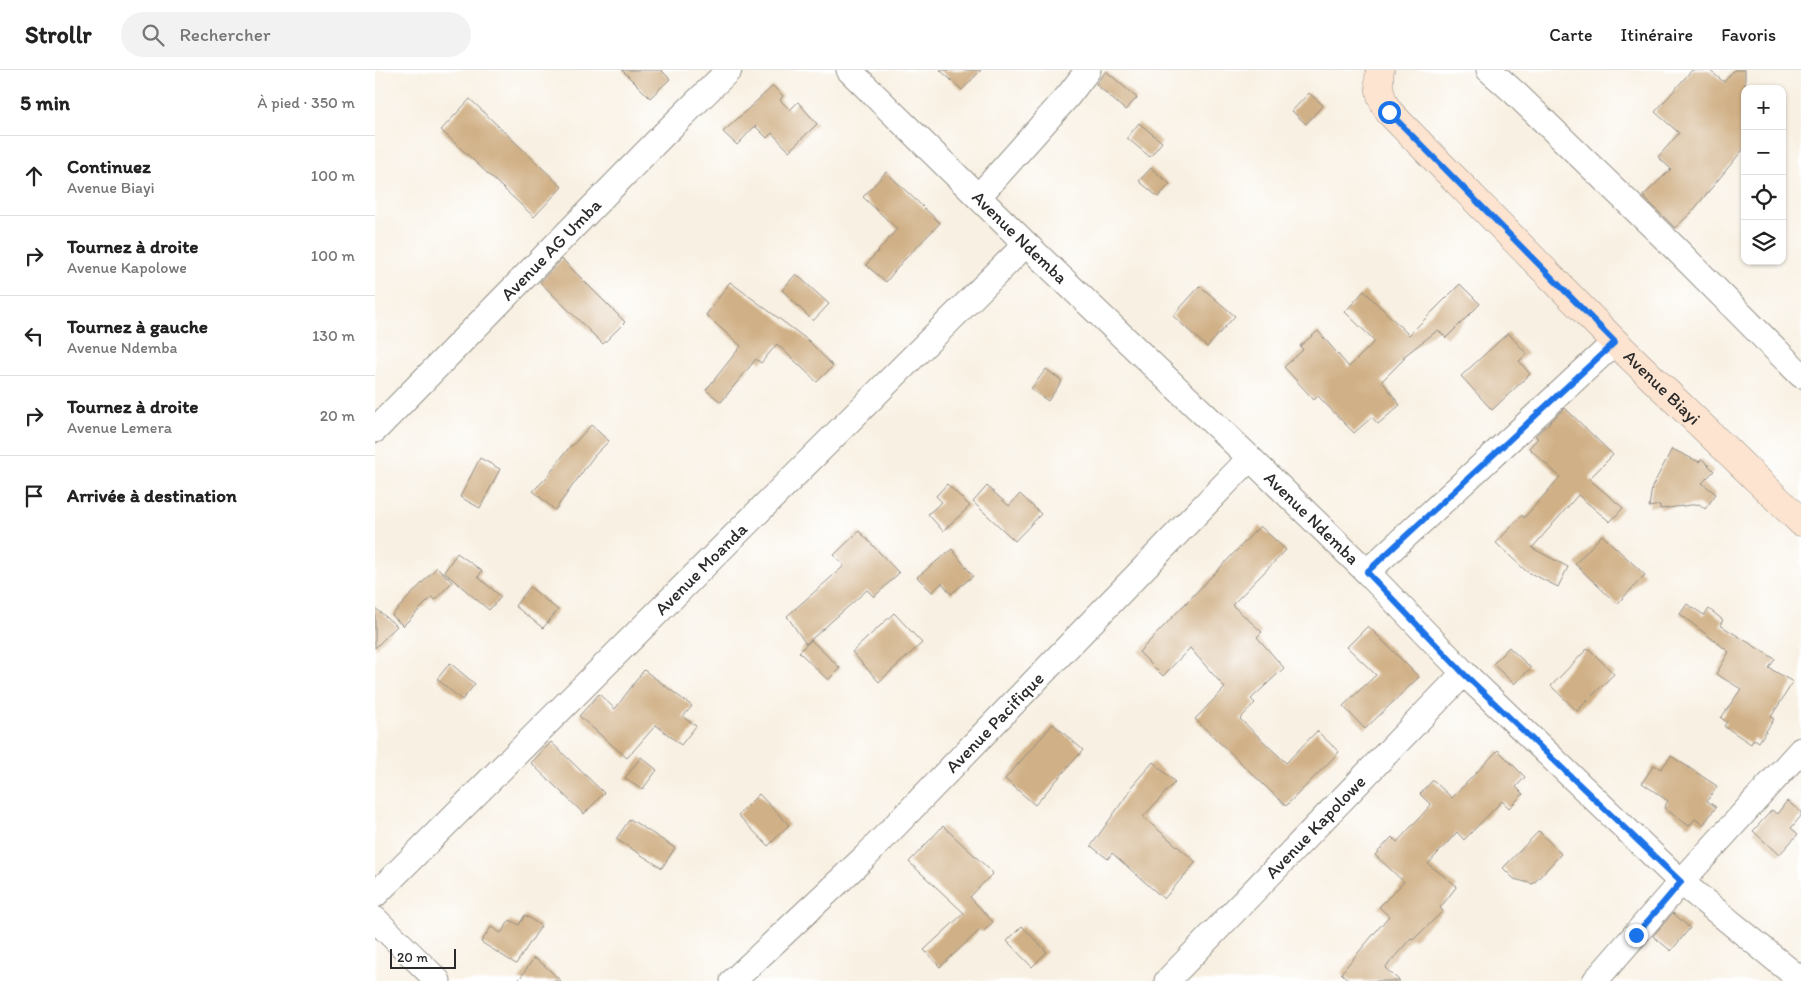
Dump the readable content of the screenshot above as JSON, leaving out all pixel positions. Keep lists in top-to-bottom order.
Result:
{
  "streets": {
    "street": [
      "Avenue Ndemba",
      "Avenue AG Umba",
      "Avenue Biayi",
      "Avenue Moanda",
      "Avenue Pacifique",
      "Avenue Kapolowe"
    ]
  },
  "crossings": [
    ["Avenue Ndemba", "Avenue Moanda"],
    ["Avenue Ndemba", "Avenue Pacifique"],
    ["Avenue Ndemba", "Avenue Kapolowe"]
  ],
  "scale_bar": "20 m",
  "page": {
    "header": "Strollr",
    "search": "Rechercher",
    "nav": ["Carte", "Itinéraire", "Favoris"],
    "heading": ["5 min", "À pied · 350 m"],
    "map_buttons": ["+", "−"],
    "list": [
      ["Continuez", "Avenue Biayi", "100 m"],
      ["Tournez à droite", "Avenue Kapolowe", "100 m"],
      ["Tournez à gauche", "Avenue Ndemba", "130 m"],
      ["Tournez à droite", "Avenue Lemera", "20 m"],
      "Arrivée à destination"
    ],
    "scale": "20 m"
  }
}
